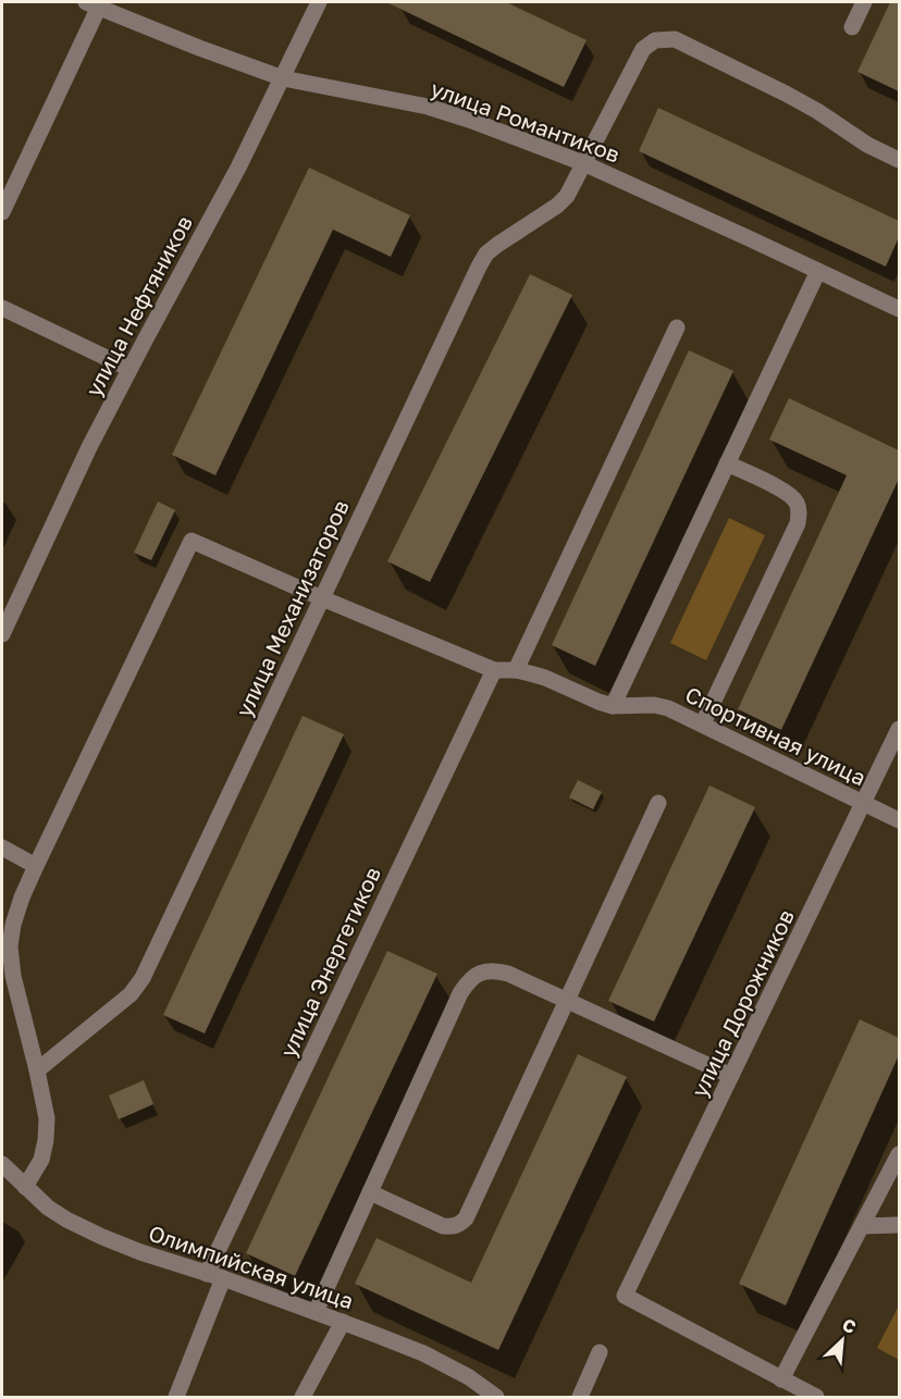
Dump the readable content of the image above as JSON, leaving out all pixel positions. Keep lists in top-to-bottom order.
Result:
{
  "streets": {
    "street": [
      "улица Романтиков",
      "улица Нефтяников",
      "улица Механизаторов",
      "Спортивная улица",
      "улица Энергетиков",
      "улица Дорожников",
      "Олимпийская улица"
    ]
  },
  "crossings": [
    ["улица Романтиков", "улица Нефтяников"],
    ["улица Романтиков", "улица Механизаторов"],
    ["улица Механизаторов", "Спортивная улица"],
    ["Спортивная улица", "улица Энергетиков"],
    ["Спортивная улица", "улица Дорожников"],
    ["улица Энергетиков", "Олимпийская улица"]
  ],
  "north": "top right"
}
